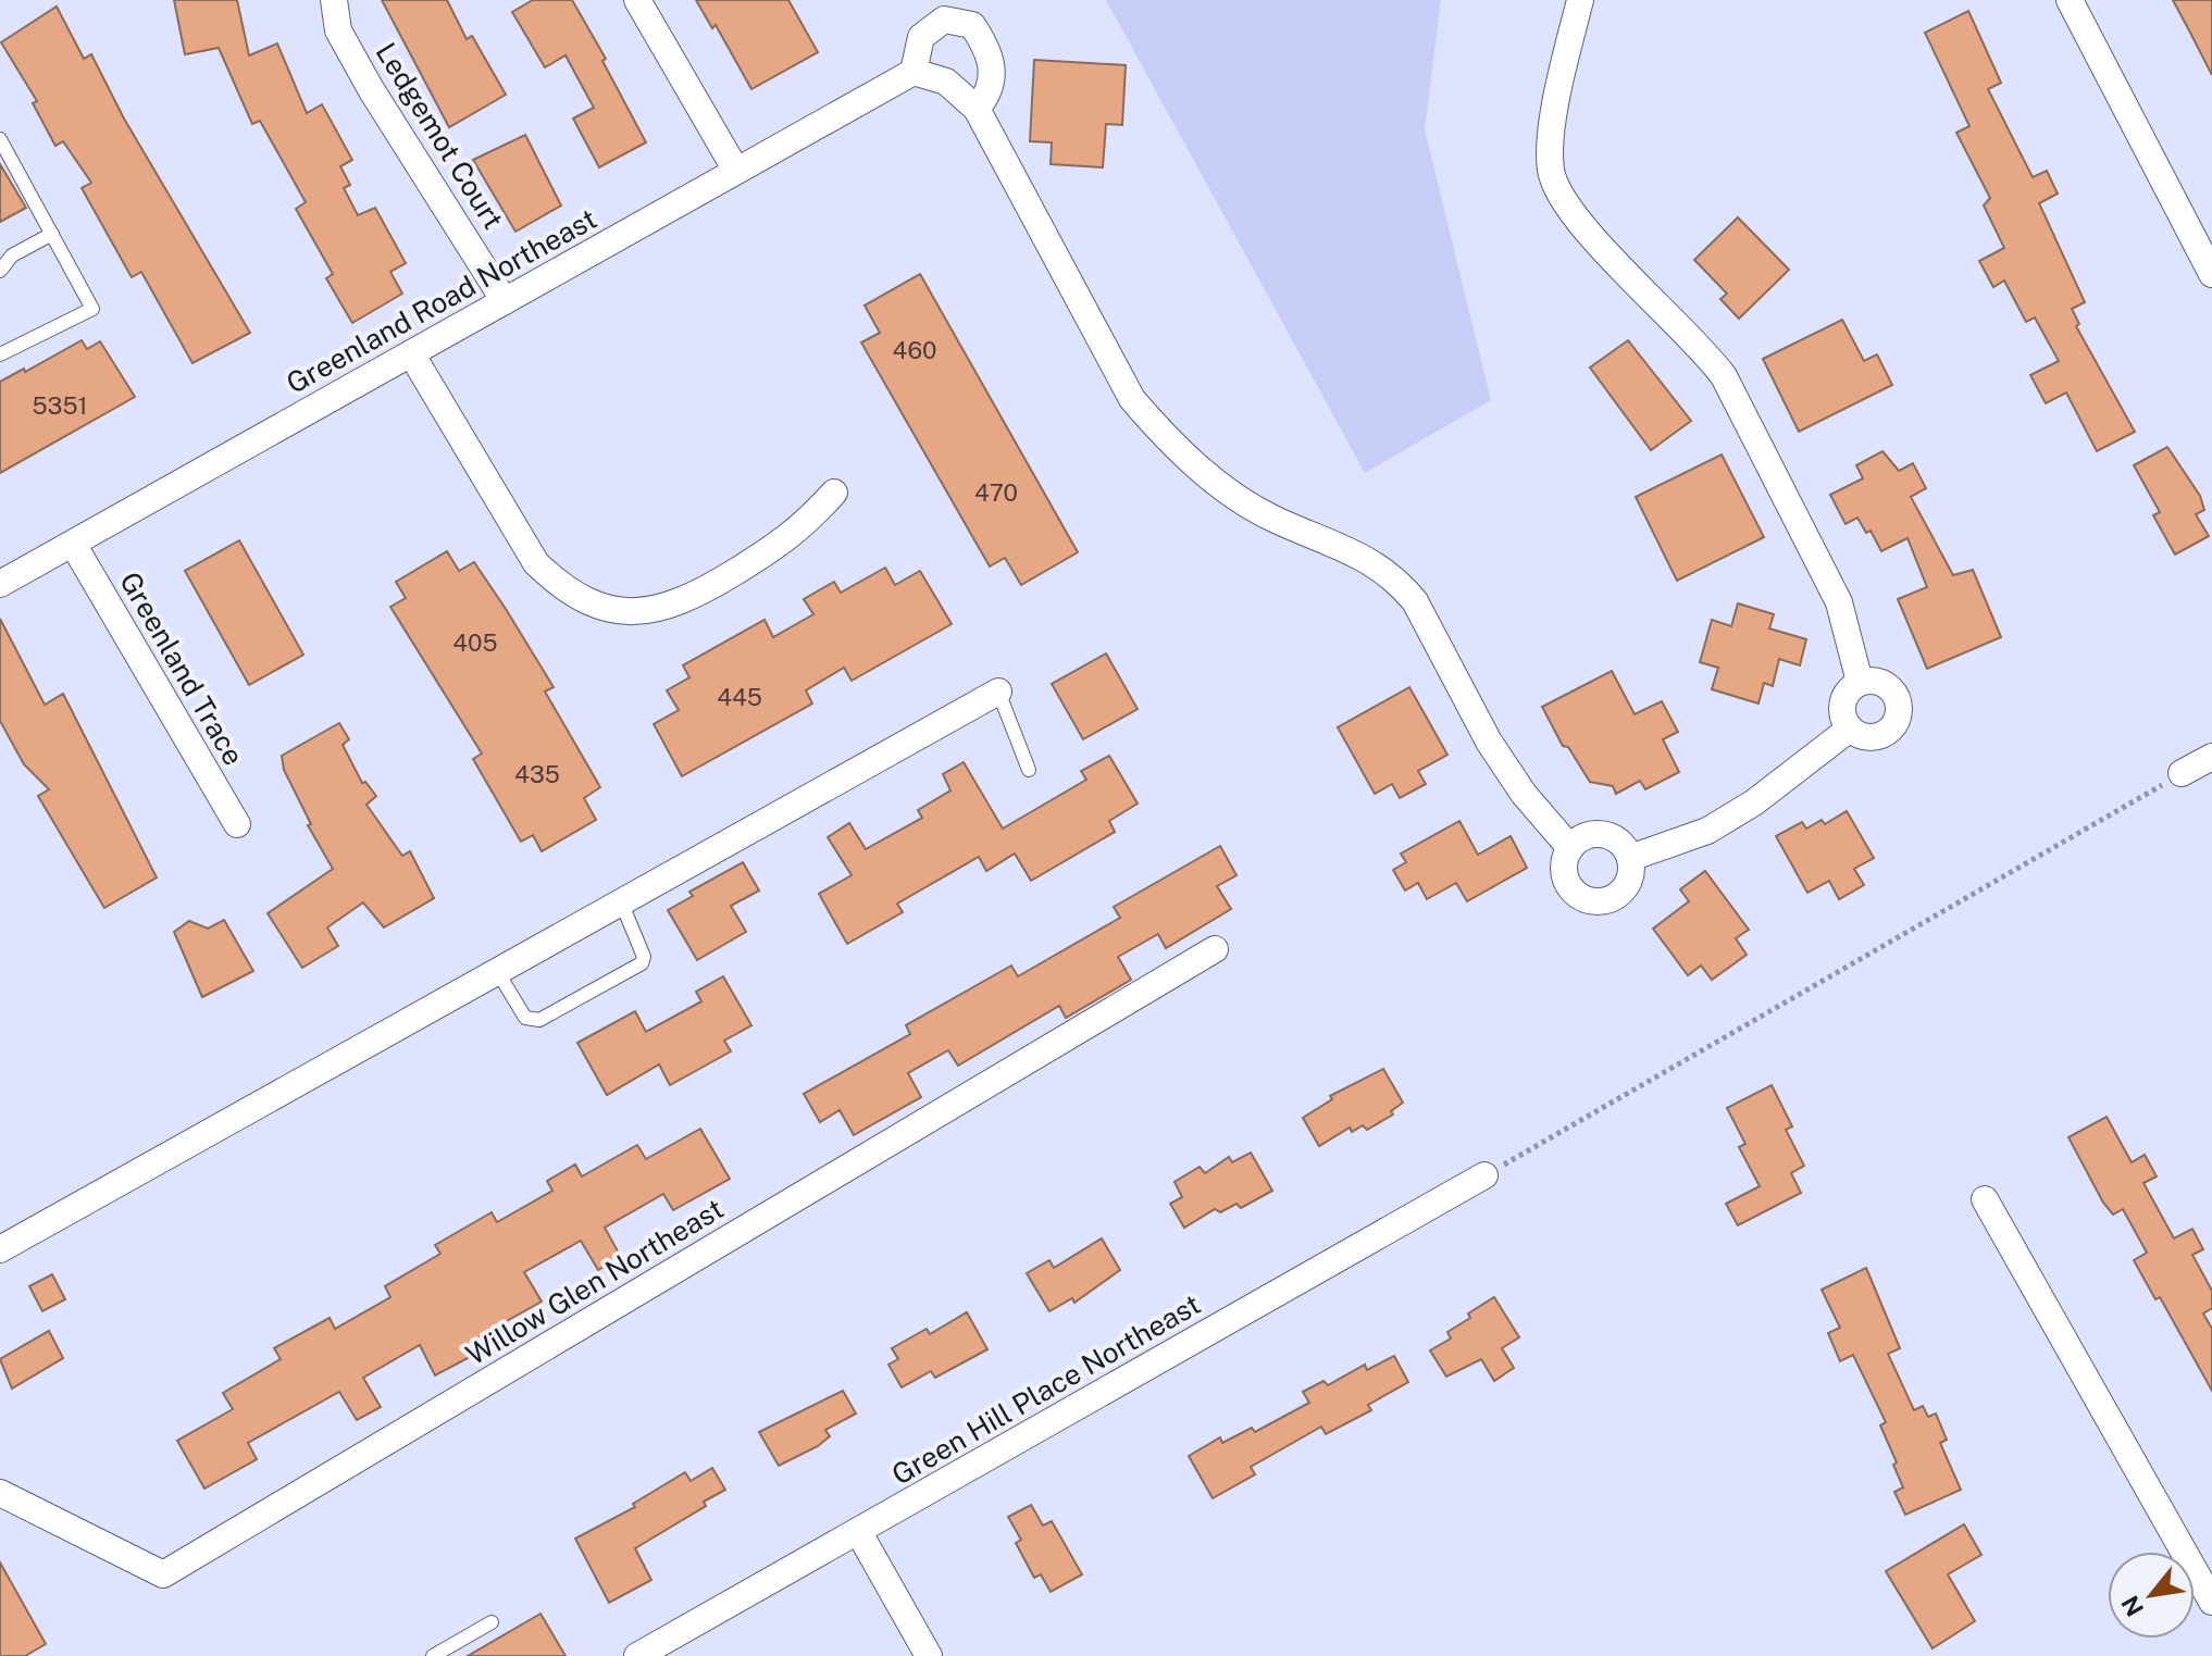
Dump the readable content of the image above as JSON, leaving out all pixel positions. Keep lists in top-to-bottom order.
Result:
{
  "streets": {
    "street": [
      "Ledgemot Court",
      "Greenland Road Northeast",
      "Greenland Trace",
      "Willow Glen Northeast",
      "Green Hill Place Northeast"
    ]
  },
  "crossings": [
    ["Ledgemot Court", "Greenland Road Northeast"],
    ["Greenland Road Northeast", "Greenland Trace"]
  ],
  "house_numbers": [
    "460",
    "5351",
    "470",
    "405",
    "445",
    "435"
  ],
  "north": "bottom left"
}
